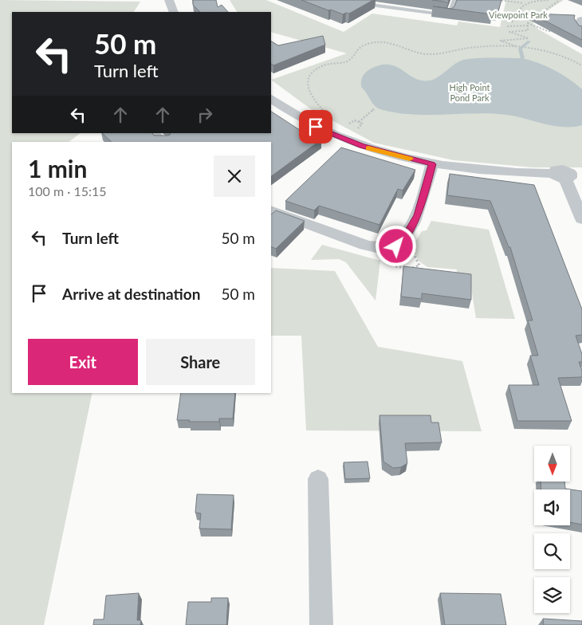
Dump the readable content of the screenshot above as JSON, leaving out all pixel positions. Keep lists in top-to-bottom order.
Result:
{
  "parks": ["Viewpoint Park", "High Point Pond Park"],
  "north": "bottom",
  "page": {
    "turn": ["50 m", "Turn left"],
    "heading": ["1 min", "100 m · 15:15"],
    "list": [
      {
        "name": "Turn left",
        "value": "50 m"
      },
      {
        "name": "Arrive at destination",
        "value": "50 m"
      }
    ],
    "buttons": ["Exit", "Share"]
  }
}
